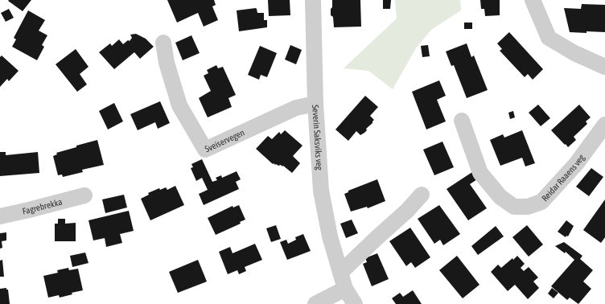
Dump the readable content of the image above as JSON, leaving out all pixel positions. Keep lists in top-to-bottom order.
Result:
{
  "streets": {
    "street": [
      "Sveiservegen",
      "Severin Saksviks veg",
      "Reidar Raaens veg",
      "Fagrebrekka"
    ]
  },
  "crossings": [
    ["Sveiservegen", "Severin Saksviks veg"]
  ]
}
